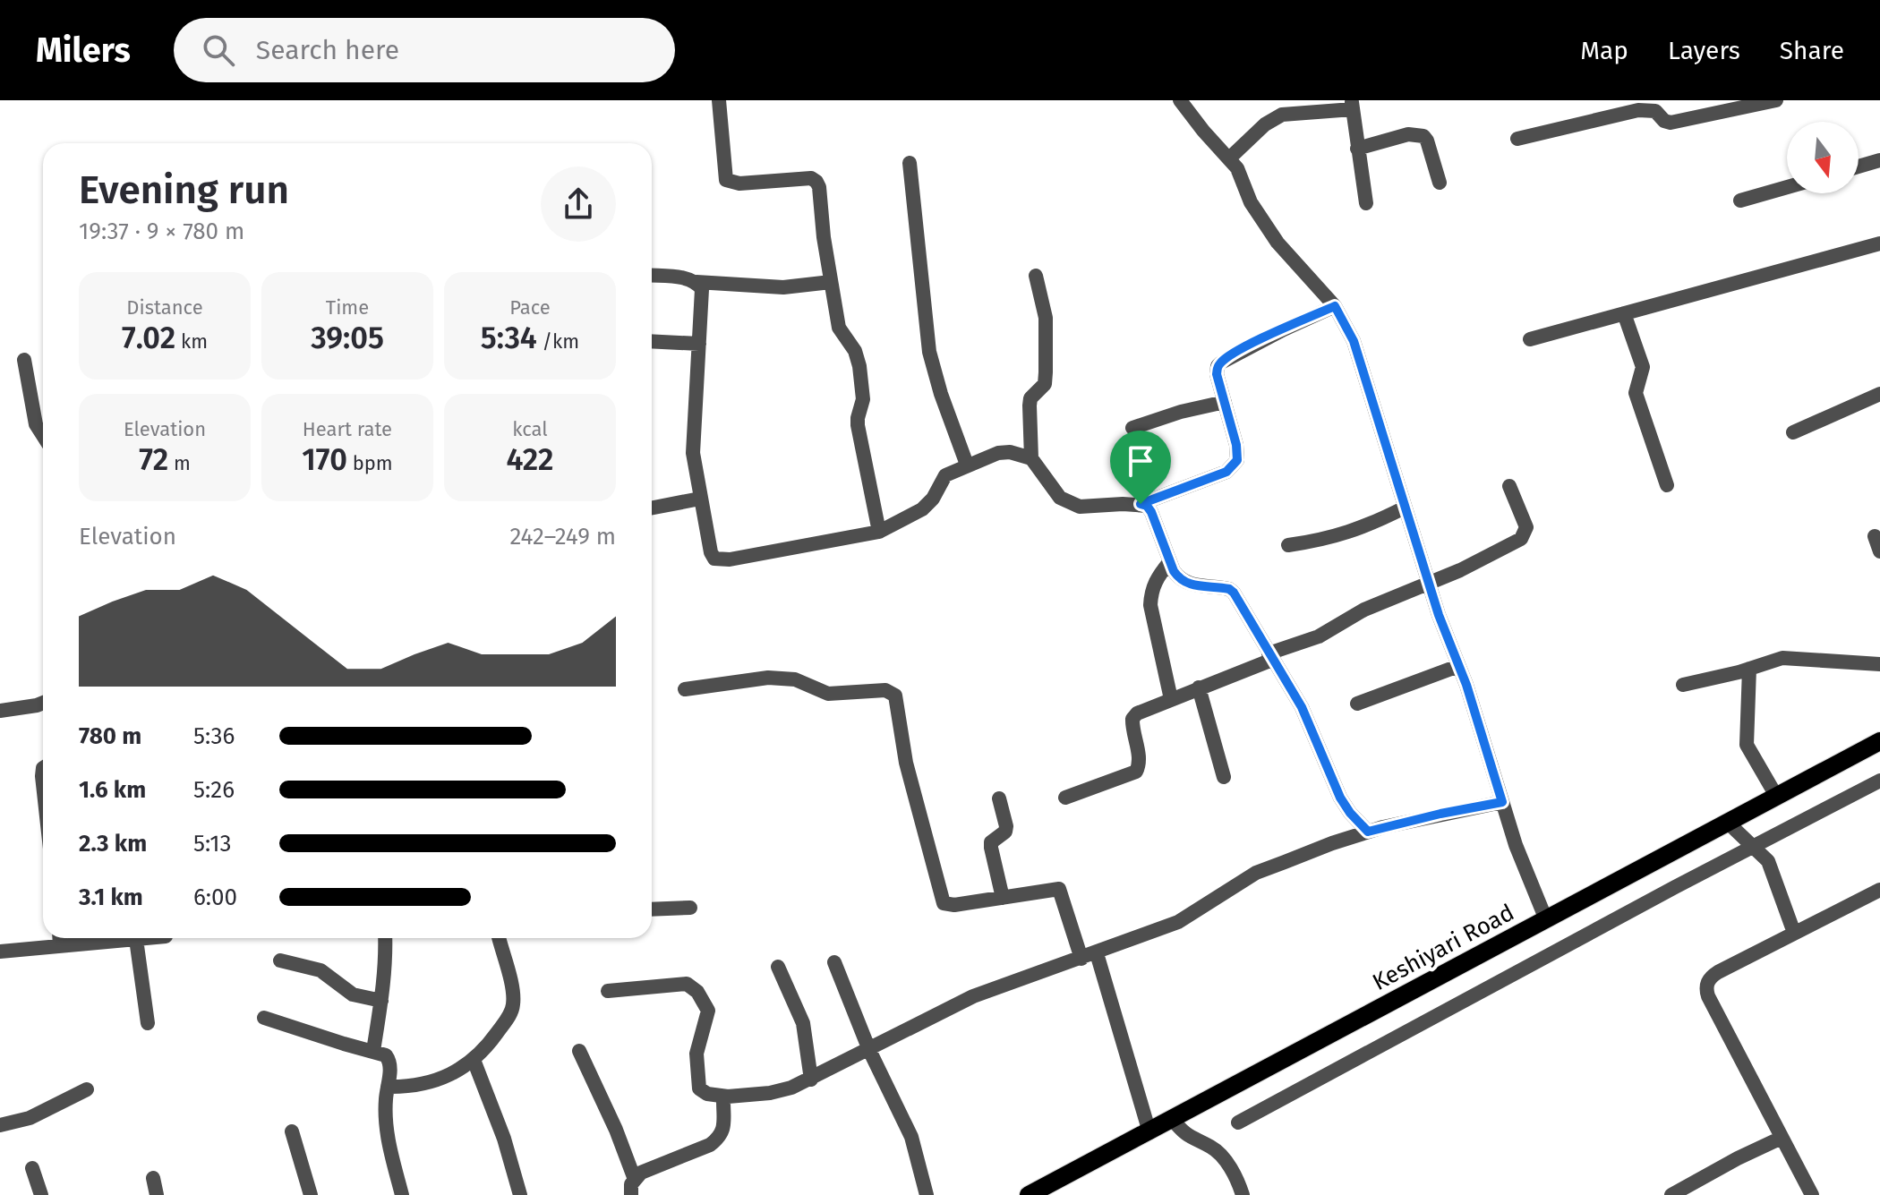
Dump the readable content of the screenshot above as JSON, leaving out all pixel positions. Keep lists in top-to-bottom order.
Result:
{
  "streets": {
    "main road": ["Keshiyari Road"]
  },
  "north": "bottom",
  "page": {
    "header": "Milers",
    "search": "Search here",
    "nav": ["Map", "Layers", "Share"],
    "heading": ["Evening run", "19:37 · 9 × 780 m"],
    "stats": [
      ["Distance", "7.02 km"],
      ["Time", "39:05"],
      ["Pace", "5:34 /km"],
      ["Elevation", "72 m"],
      ["Heart rate", "170 bpm"],
      ["kcal", "422"]
    ],
    "chart": ["Elevation", "242–249 m"],
    "list": [
      {
        "name": "780 m",
        "note": "5:36"
      },
      {
        "name": "1.6 km",
        "note": "5:26"
      },
      {
        "name": "2.3 km",
        "note": "5:13"
      },
      {
        "name": "3.1 km",
        "note": "6:00"
      }
    ]
  }
}
